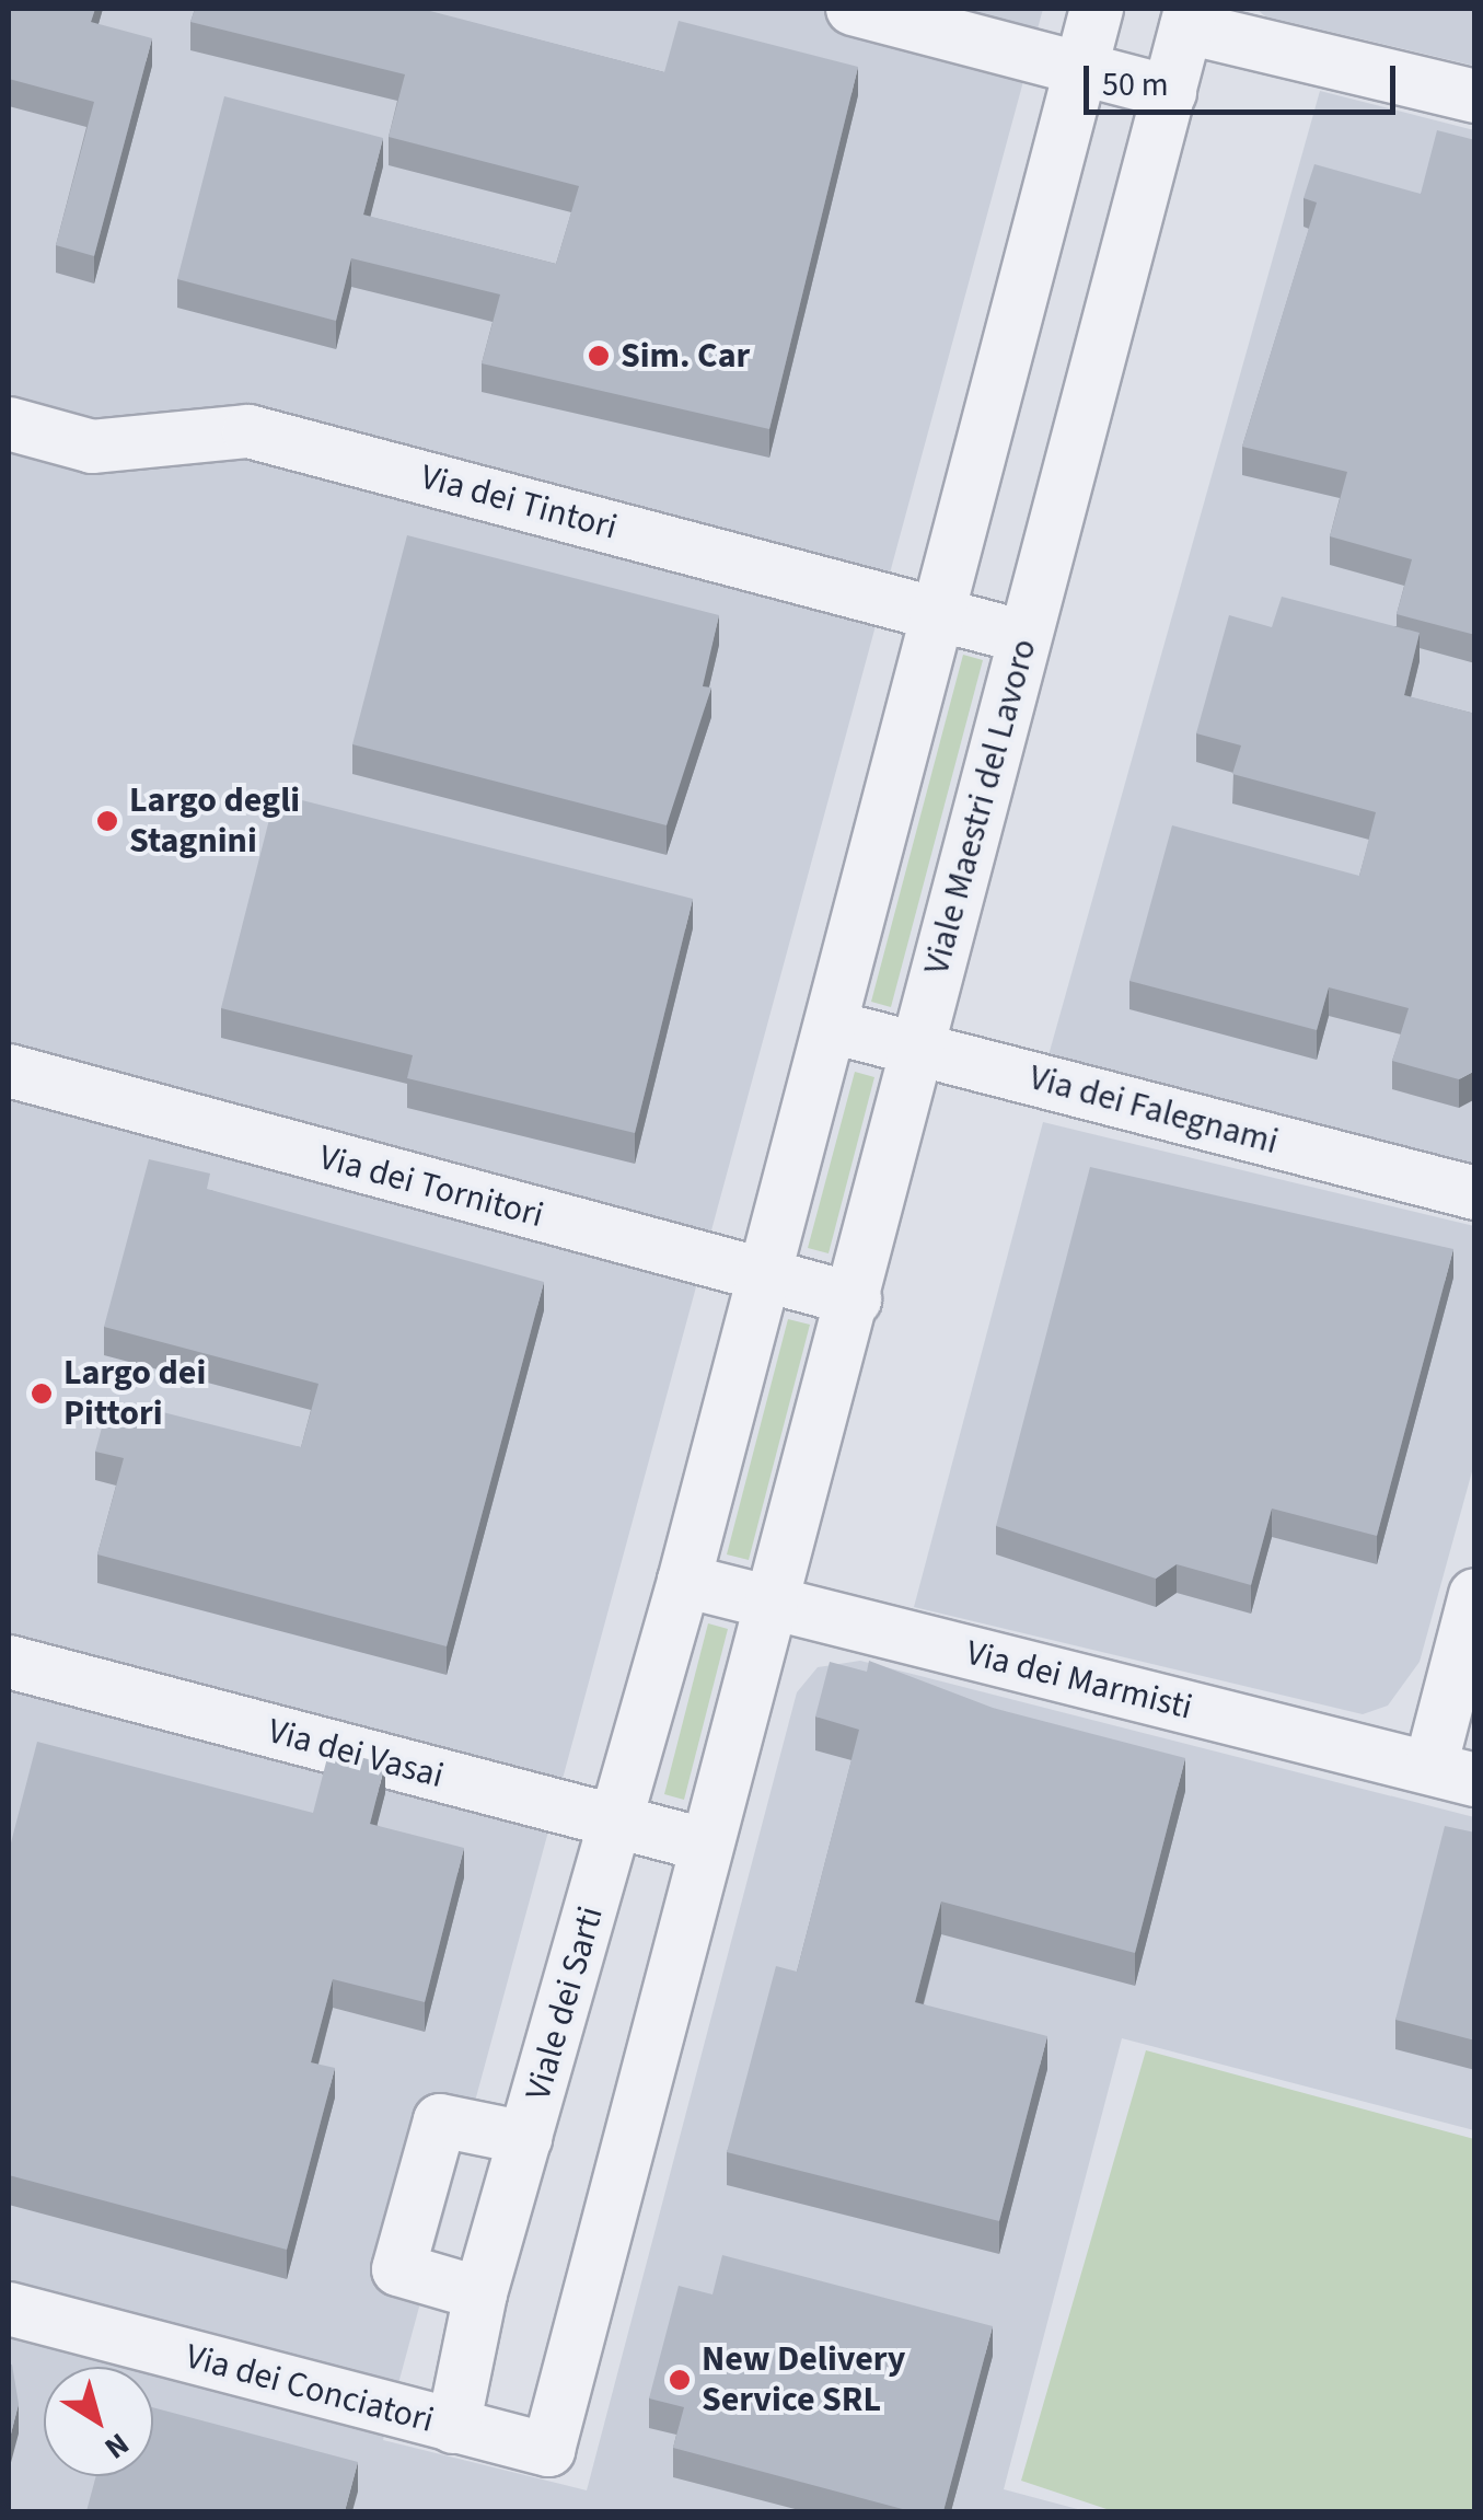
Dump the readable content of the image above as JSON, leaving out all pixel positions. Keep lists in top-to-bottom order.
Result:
{
  "streets": {
    "street": [
      "Via dei Tintori",
      "Viale Maestri del Lavoro",
      "Via dei Falegnami",
      "Via dei Tornitori",
      "Via dei Marmisti",
      "Via dei Vasai",
      "Viale dei Sarti",
      "Via dei Conciatori"
    ]
  },
  "crossings": [
    ["Via dei Tintori", "Viale Maestri del Lavoro"],
    ["Viale Maestri del Lavoro", "Via dei Falegnami"],
    ["Viale Maestri del Lavoro", "Via dei Tornitori"],
    ["Viale Maestri del Lavoro", "Via dei Marmisti"],
    ["Via dei Marmisti", "Viale dei Sarti"],
    ["Via dei Vasai", "Viale dei Sarti"],
    ["Via dei Vasai", "Via dei Conciatori"],
    ["Viale dei Sarti", "Via dei Conciatori"]
  ],
  "places": [
    "Sim. Car",
    "Largo degli Stagnini",
    "Largo dei Pittori",
    "New Delivery Service SRL"
  ],
  "scale_bar": "50 m",
  "north": "bottom right"
}
